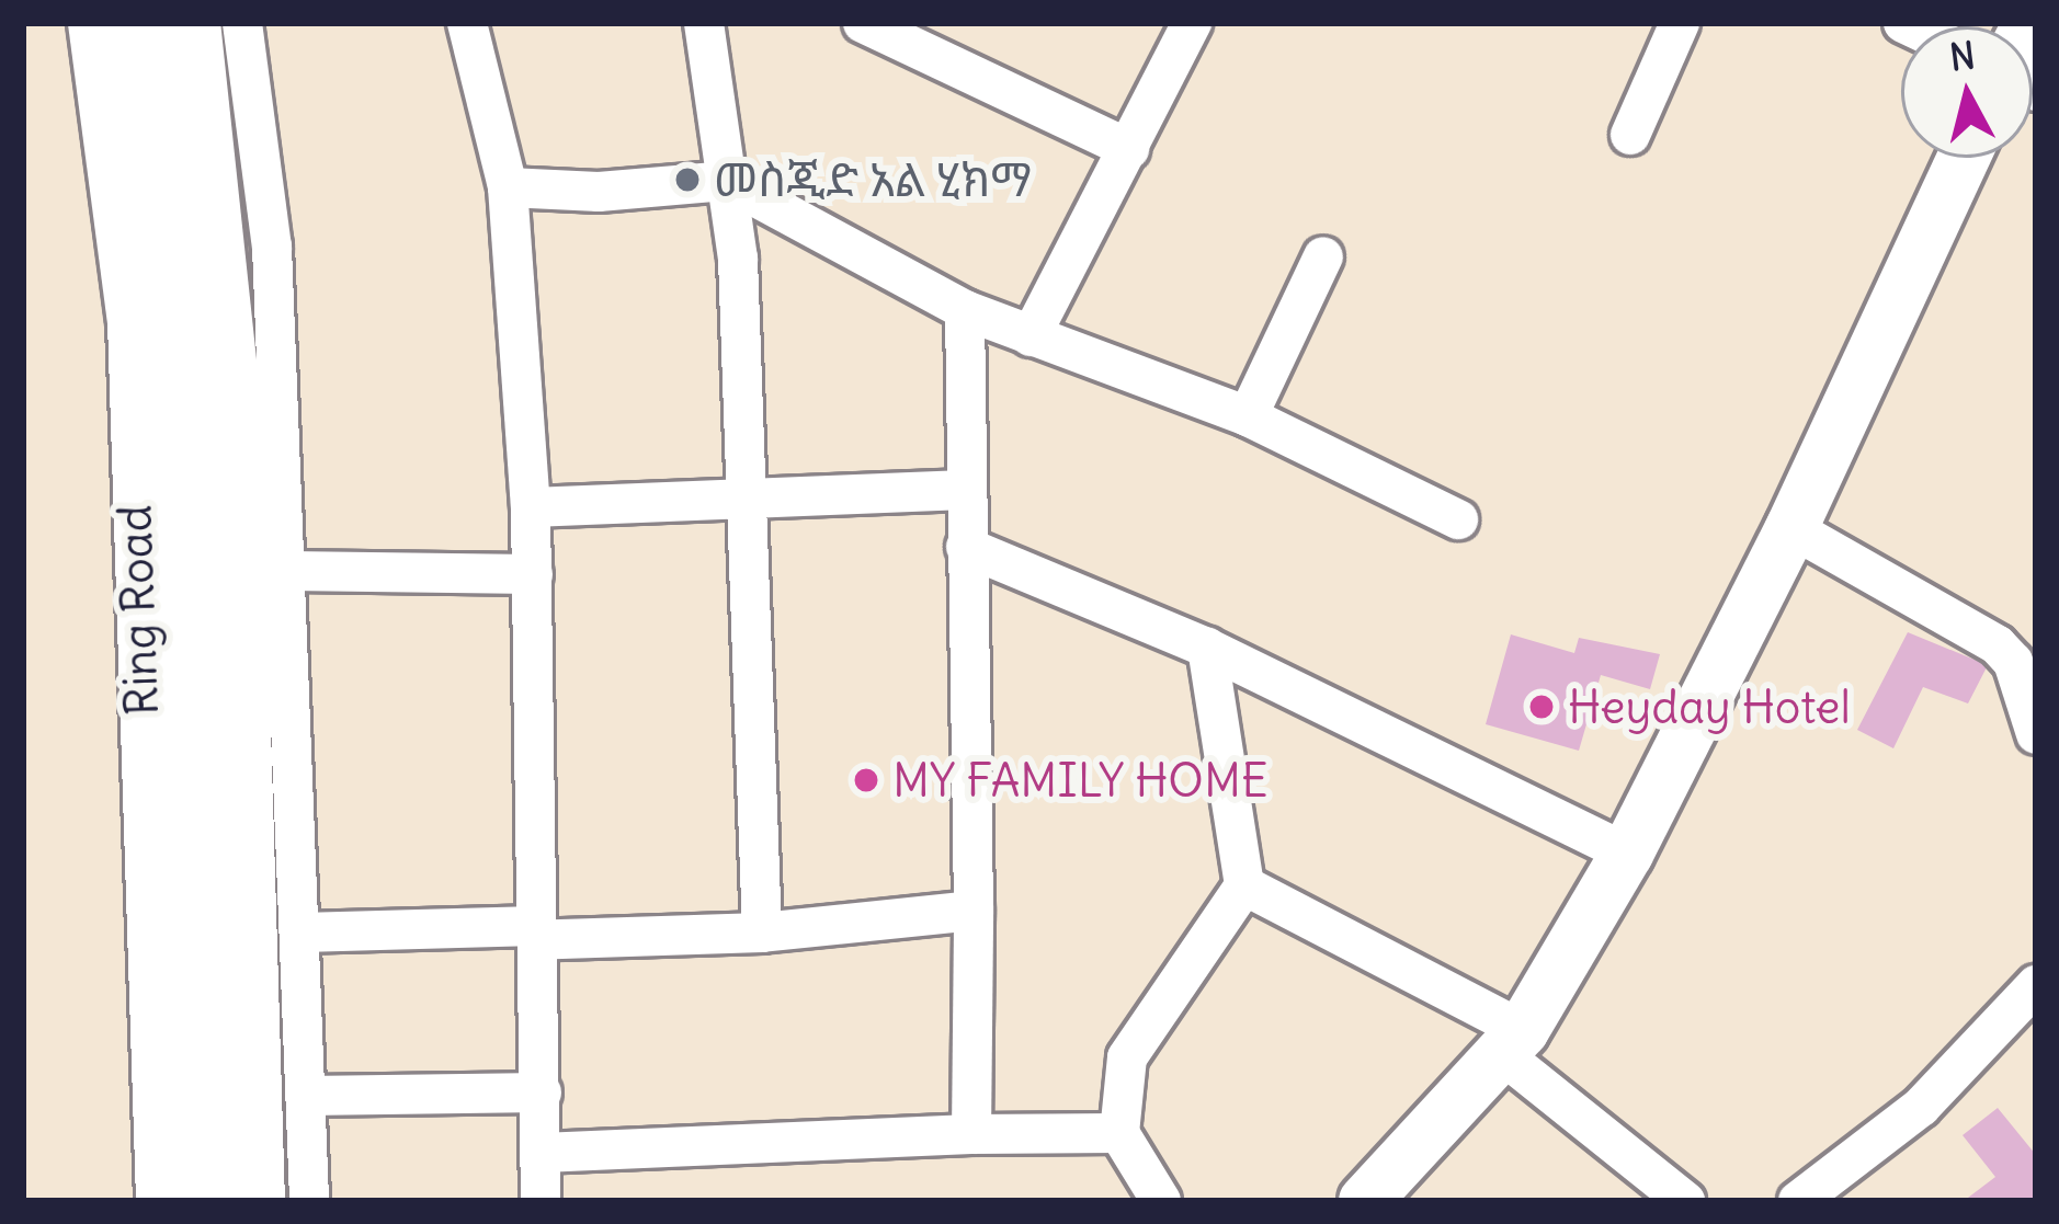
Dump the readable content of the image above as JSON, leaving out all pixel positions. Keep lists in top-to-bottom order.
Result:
{
  "streets": {
    "highway": ["Ring Road"]
  },
  "places": ["መስጂድ አል ሂክማ", "Heyday Hotel", "MY FAMILY HOME"],
  "north": "top"
}
